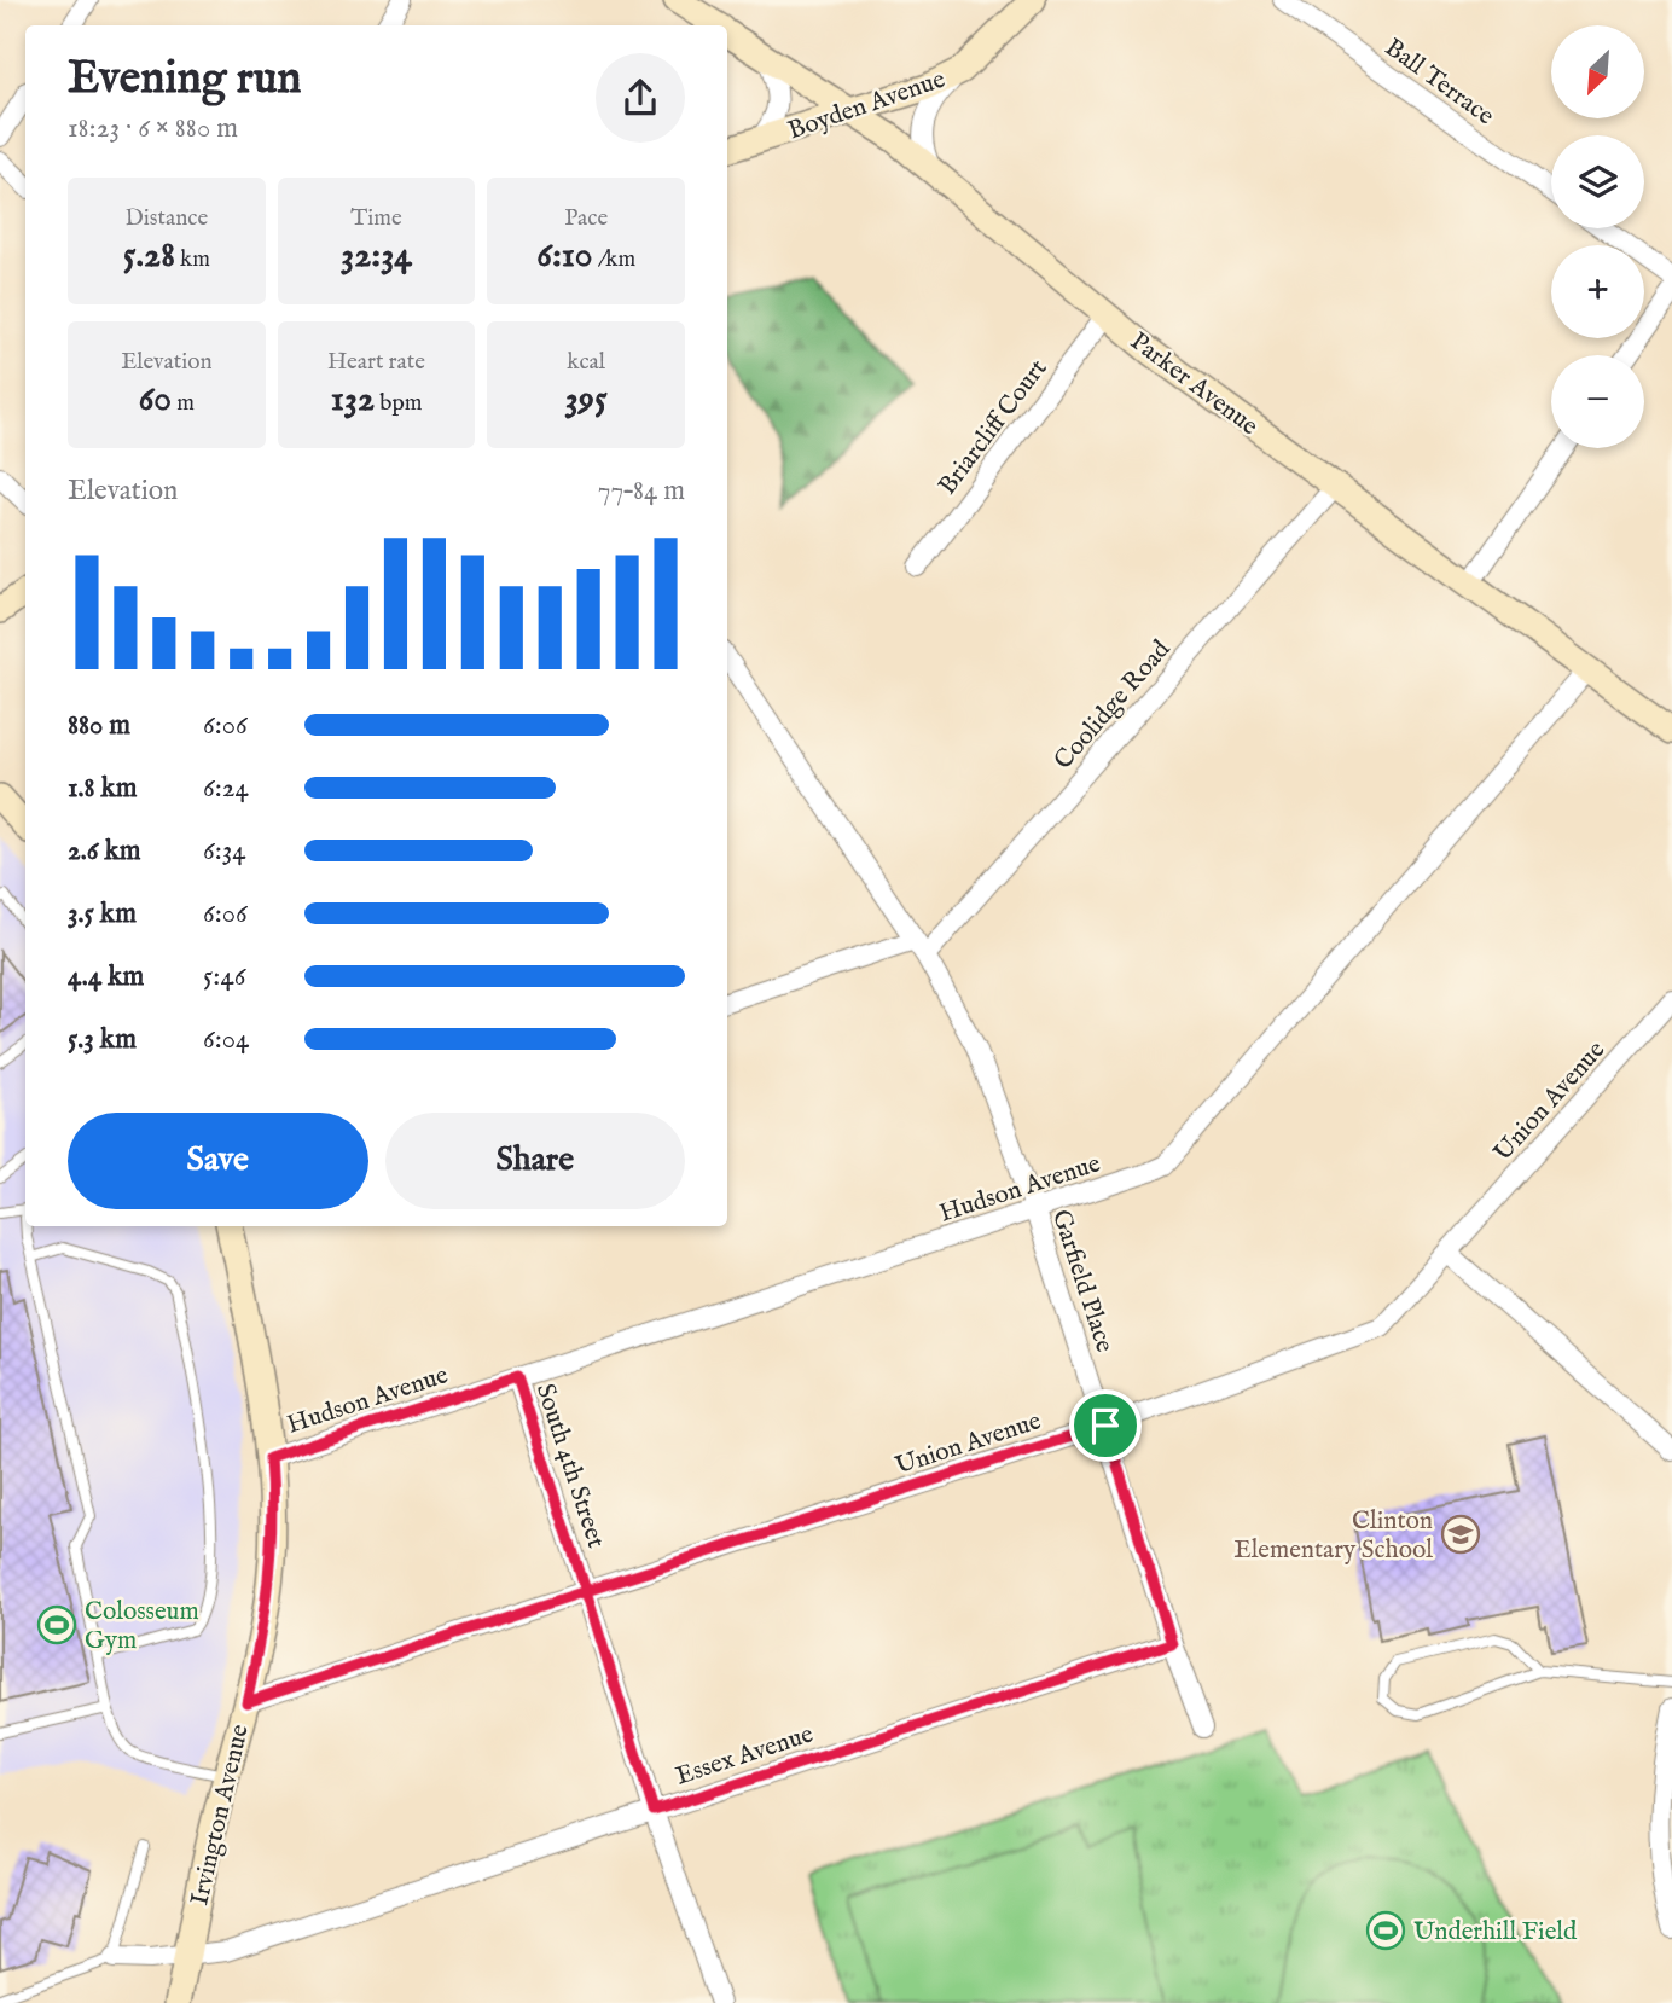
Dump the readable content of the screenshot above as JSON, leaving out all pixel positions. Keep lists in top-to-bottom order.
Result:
{
  "streets": {
    "street": [
      "Ball Terrace",
      "Boyden Avenue",
      "Parker Avenue",
      "Briarcliff Court",
      "Coolidge Road",
      "Union Avenue",
      "Hudson Avenue",
      "Garfield Place",
      "South 4th Street",
      "Essex Avenue",
      "Irvington Avenue"
    ]
  },
  "crossings": [
    ["Boyden Avenue", "Parker Avenue"],
    ["Parker Avenue", "Briarcliff Court"],
    ["Parker Avenue", "Coolidge Road"],
    ["Parker Avenue", "Hudson Avenue"],
    ["Coolidge Road", "Garfield Place"],
    ["Union Avenue", "Garfield Place"],
    ["Union Avenue", "South 4th Street"],
    ["Union Avenue", "Irvington Avenue"],
    ["Hudson Avenue", "Garfield Place"],
    ["Hudson Avenue", "South 4th Street"],
    ["Hudson Avenue", "Irvington Avenue"],
    ["Garfield Place", "Essex Avenue"],
    ["South 4th Street", "Essex Avenue"],
    ["Essex Avenue", "Irvington Avenue"]
  ],
  "places": {
    "school or university": ["Clinton Elementary School"],
    "sports": ["Colosseum Gym", "Underhill Field"]
  },
  "north": "bottom left",
  "page": {
    "map_buttons": ["+", "−"],
    "heading": ["Evening run", "18:23 · 6 × 880 m"],
    "stats": [
      ["Distance", "5.28 km"],
      ["Time", "32:34"],
      ["Pace", "6:10 /km"],
      ["Elevation", "60 m"],
      ["Heart rate", "132 bpm"],
      ["kcal", "395"]
    ],
    "chart": ["Elevation", "77–84 m"],
    "list": [
      {
        "name": "880 m",
        "note": "6:06"
      },
      {
        "name": "1.8 km",
        "note": "6:24"
      },
      {
        "name": "2.6 km",
        "note": "6:34"
      },
      {
        "name": "3.5 km",
        "note": "6:06"
      },
      {
        "name": "4.4 km",
        "note": "5:46"
      },
      {
        "name": "5.3 km",
        "note": "6:04"
      }
    ],
    "buttons": ["Save", "Share"]
  }
}
